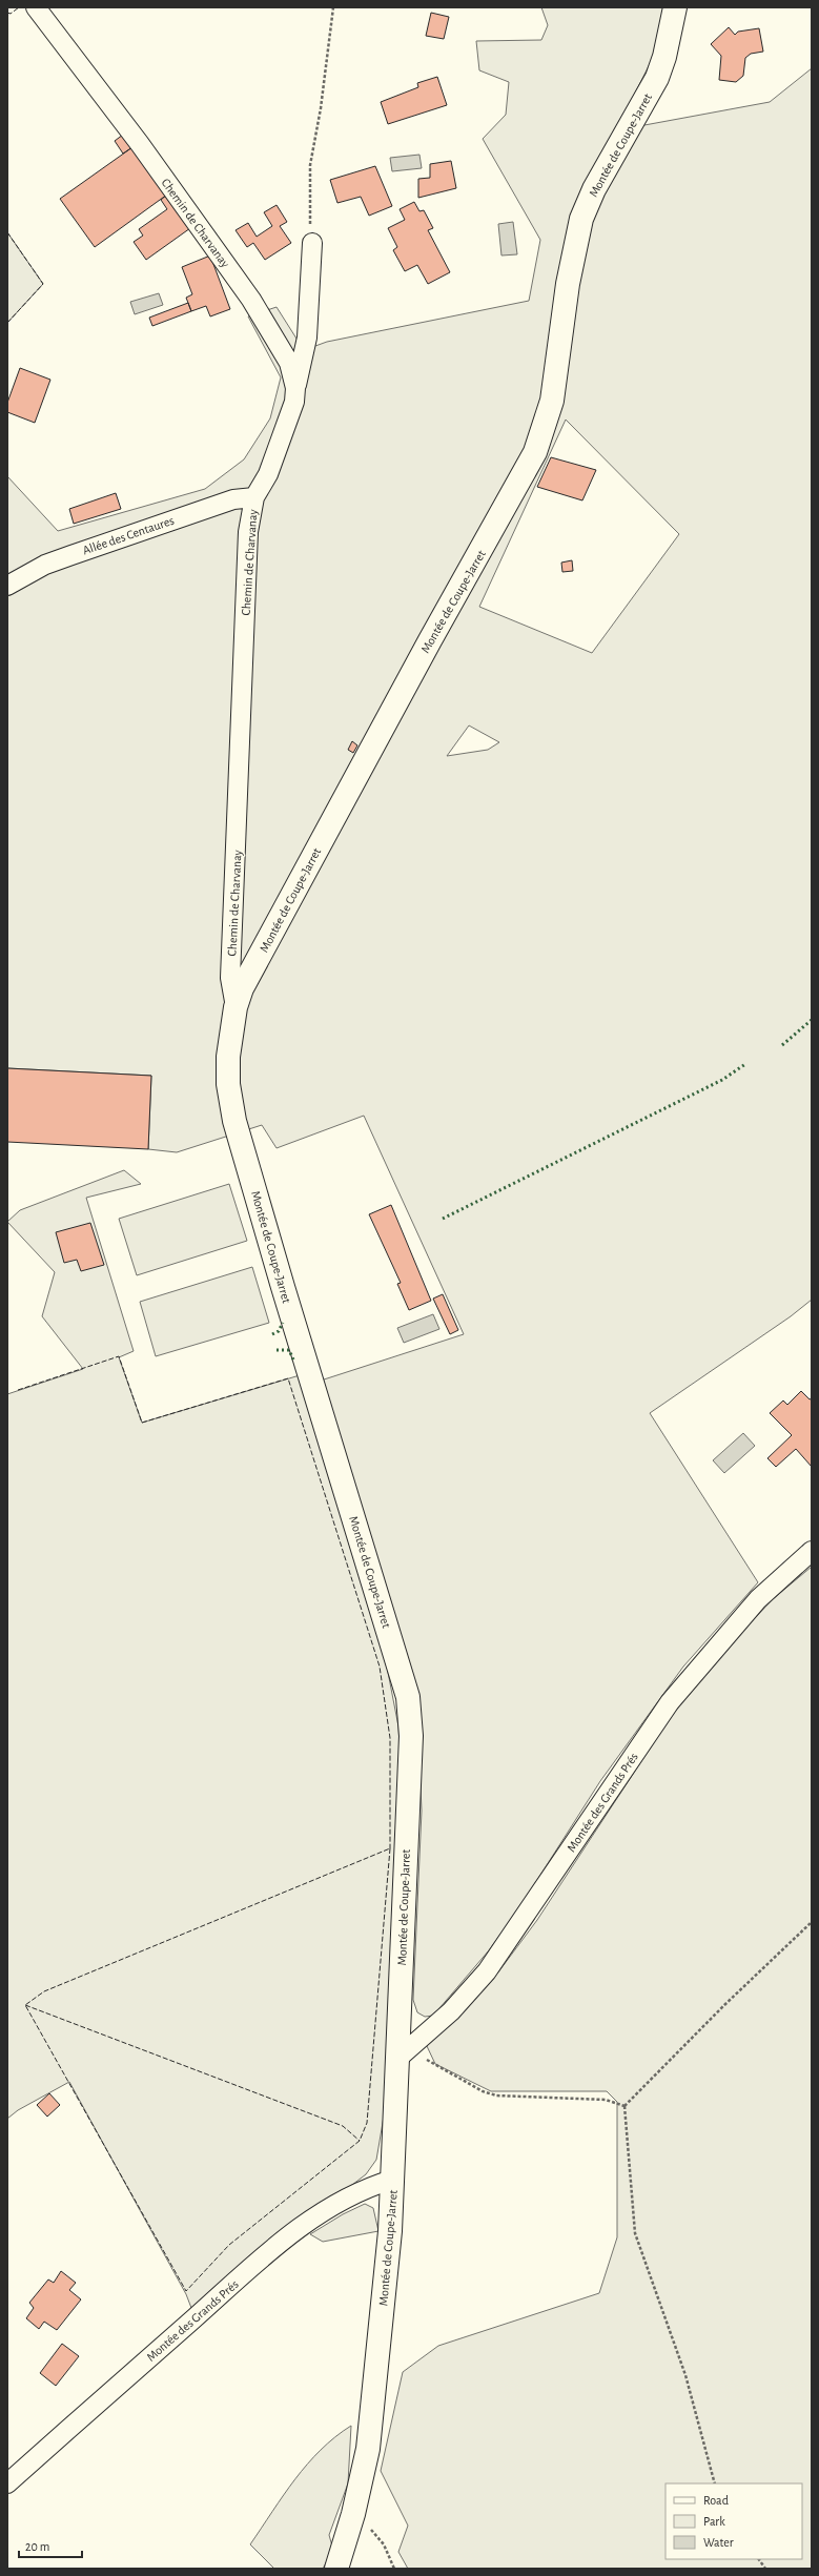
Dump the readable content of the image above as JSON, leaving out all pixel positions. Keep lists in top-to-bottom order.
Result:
{
  "streets": {
    "main road": ["Montée de Coupe-Jarret"],
    "street": ["Chemin de Charvanay", "Allée des Centaures", "Montée des Grands Prés"]
  },
  "crossings": [
    ["Montée de Coupe-Jarret", "Chemin de Charvanay"],
    ["Montée de Coupe-Jarret", "Montée des Grands Prés"],
    ["Chemin de Charvanay", "Allée des Centaures"]
  ],
  "legend": ["Road", "Park", "Water"],
  "scale_bar": "20 m"
}
